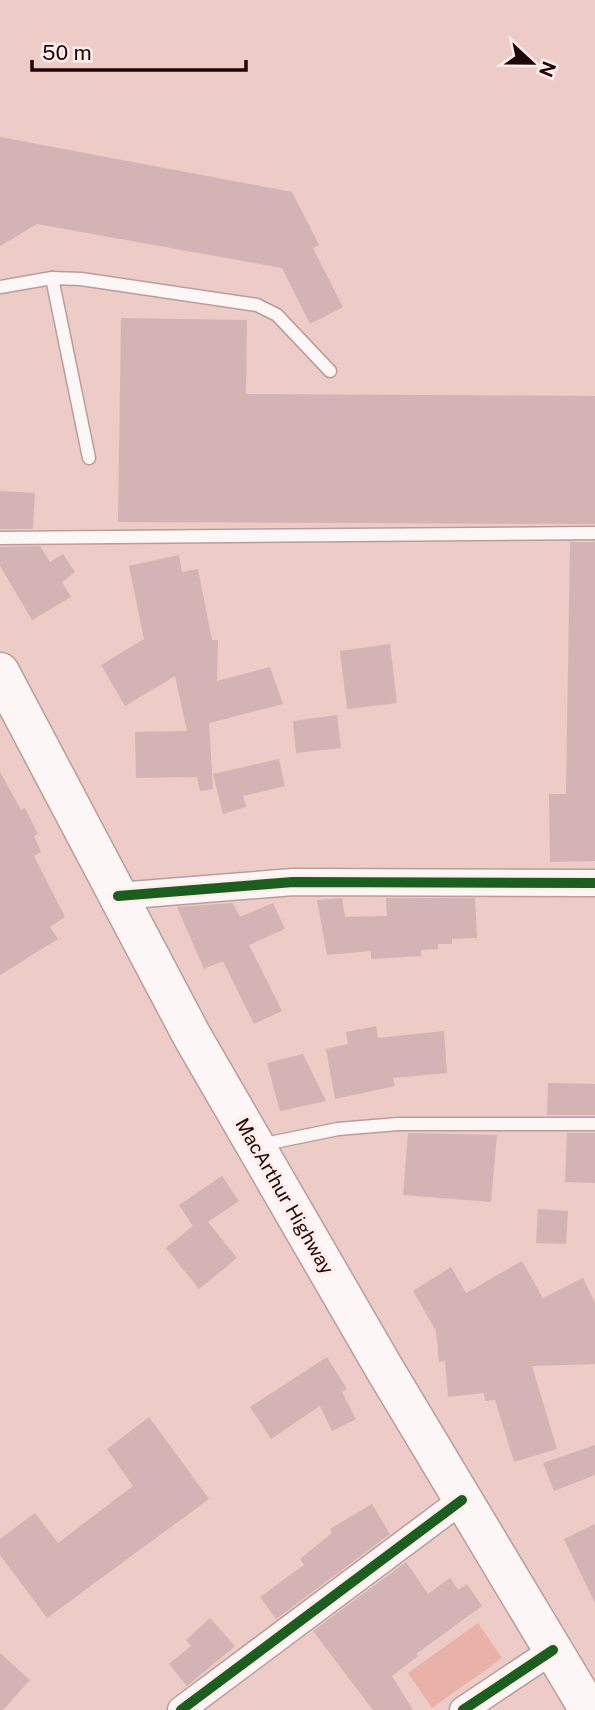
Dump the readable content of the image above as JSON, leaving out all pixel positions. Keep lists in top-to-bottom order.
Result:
{
  "streets": {
    "highway": ["MacArthur Highway"]
  },
  "scale_bar": "50 m",
  "north": "right"
}
